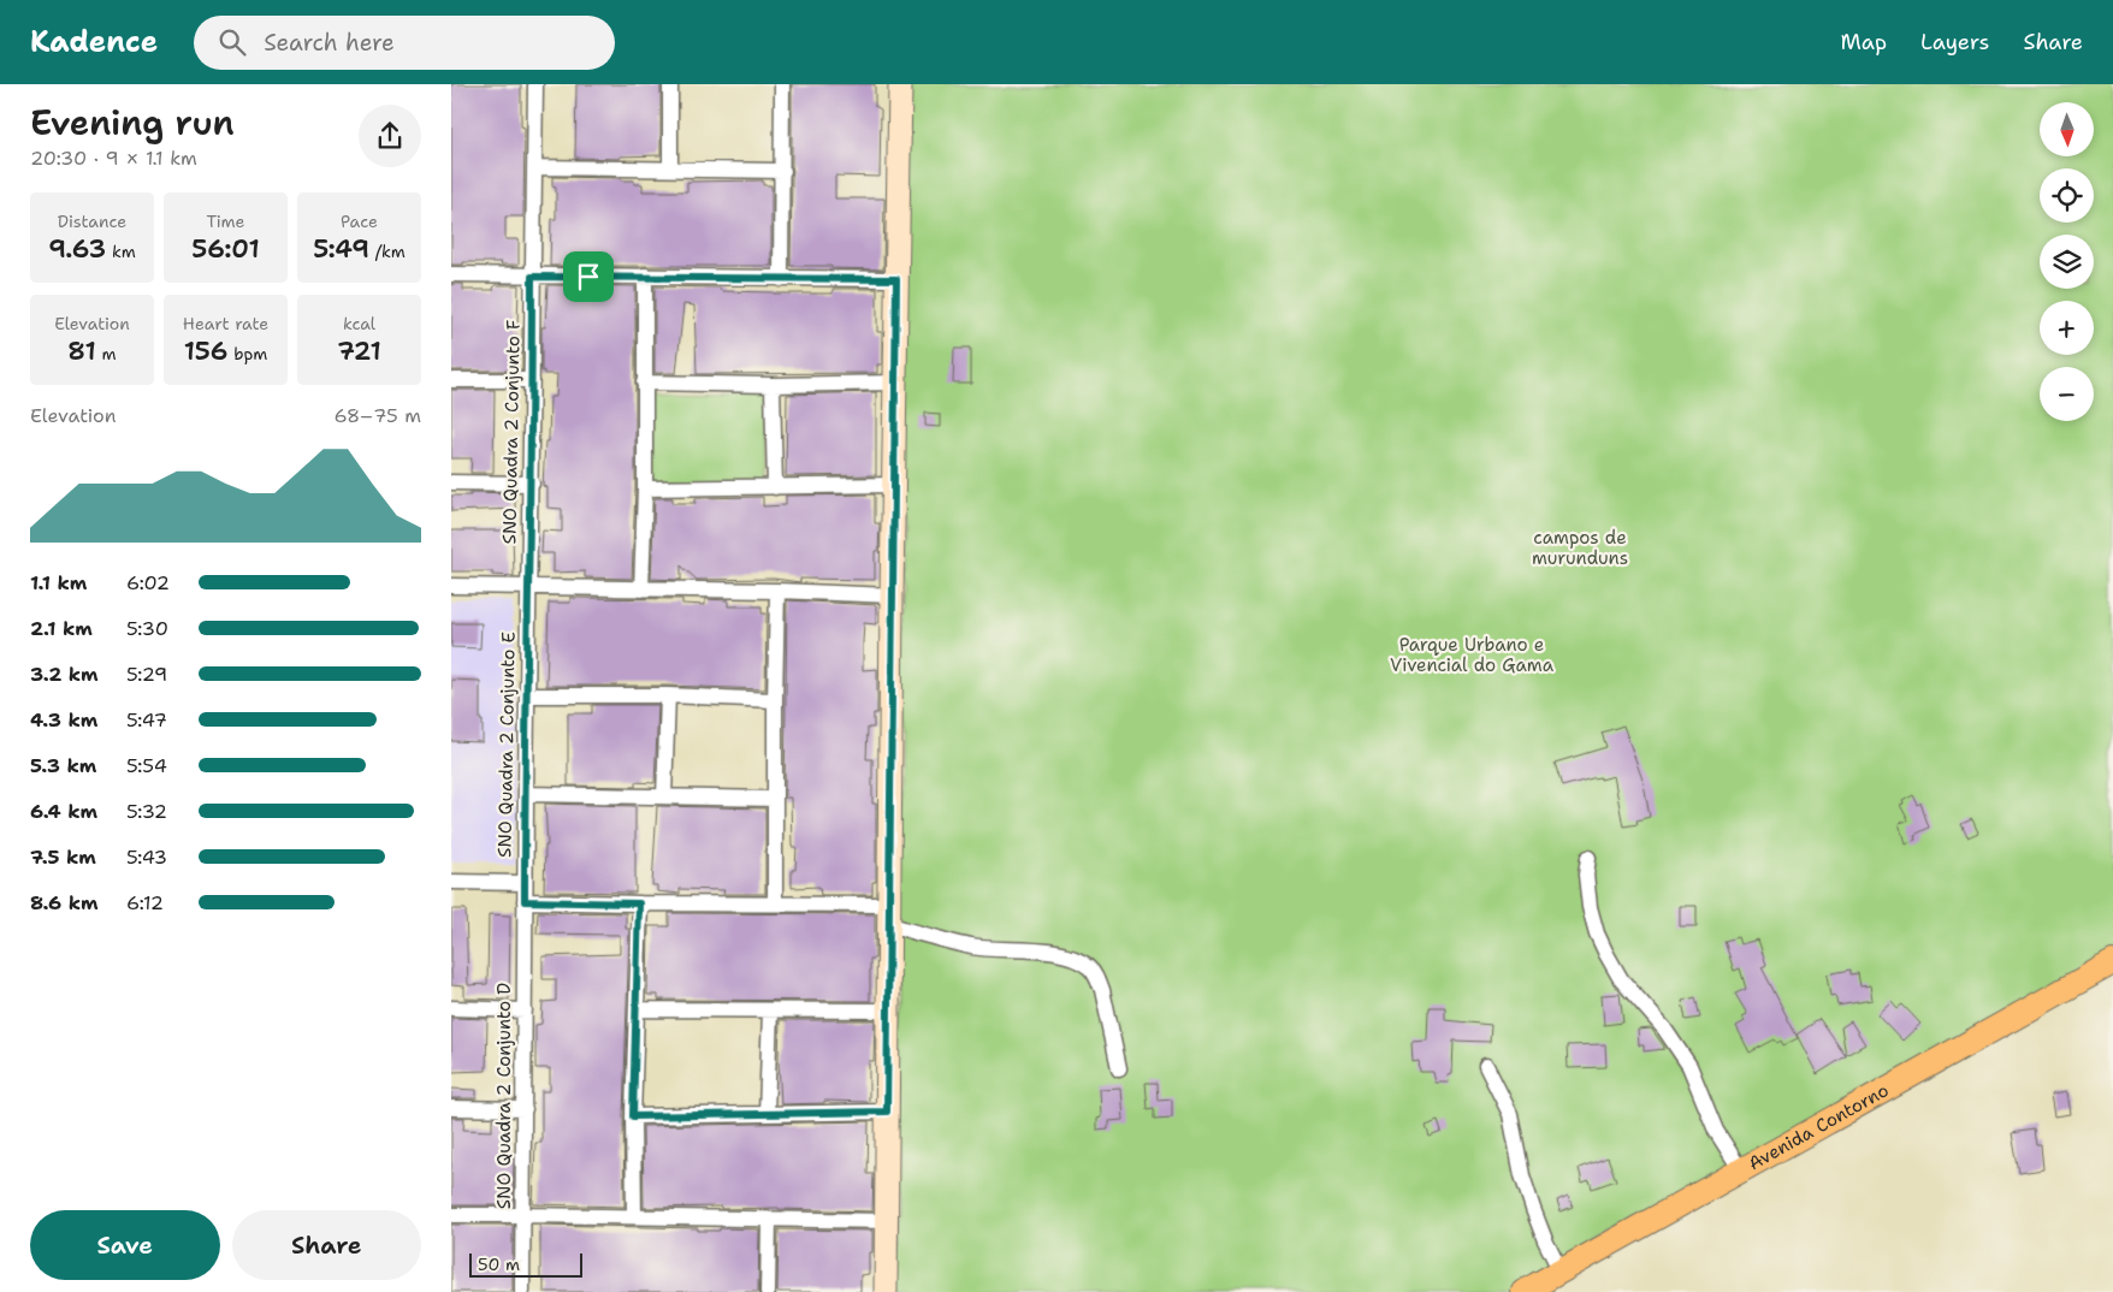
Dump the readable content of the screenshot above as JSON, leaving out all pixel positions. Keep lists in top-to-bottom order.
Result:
{
  "streets": {
    "main road": ["Avenida Contorno"],
    "street": ["SNO Quadra 2 Conjunto F", "SNO Quadra 2 Conjunto E", "SNO Quadra 2 Conjunto D"]
  },
  "crossings": [
    ["SNO Quadra 2 Conjunto F", "SNO Quadra 2 Conjunto E"],
    ["SNO Quadra 2 Conjunto E", "SNO Quadra 2 Conjunto D"]
  ],
  "parks": ["campos de murunduns", "Parque Urbano e Vivencial do Gama"],
  "scale_bar": "50 m",
  "north": "bottom",
  "page": {
    "header": "Kadence",
    "search": "Search here",
    "nav": ["Map", "Layers", "Share"],
    "heading": ["Evening run", "20:30 · 9 × 1.1 km"],
    "map_buttons": ["+", "−"],
    "stats": [
      ["Distance", "9.63 km"],
      ["Time", "56:01"],
      ["Pace", "5:49 /km"],
      ["Elevation", "81 m"],
      ["Heart rate", "156 bpm"],
      ["kcal", "721"]
    ],
    "chart": ["Elevation", "68–75 m"],
    "list": [
      {
        "name": "1.1 km",
        "note": "6:02"
      },
      {
        "name": "2.1 km",
        "note": "5:30"
      },
      {
        "name": "3.2 km",
        "note": "5:29"
      },
      {
        "name": "4.3 km",
        "note": "5:47"
      },
      {
        "name": "5.3 km",
        "note": "5:54"
      },
      {
        "name": "6.4 km",
        "note": "5:32"
      },
      {
        "name": "7.5 km",
        "note": "5:43"
      },
      {
        "name": "8.6 km",
        "note": "6:12"
      }
    ],
    "buttons": ["Save", "Share"],
    "scale": "50 m"
  }
}
